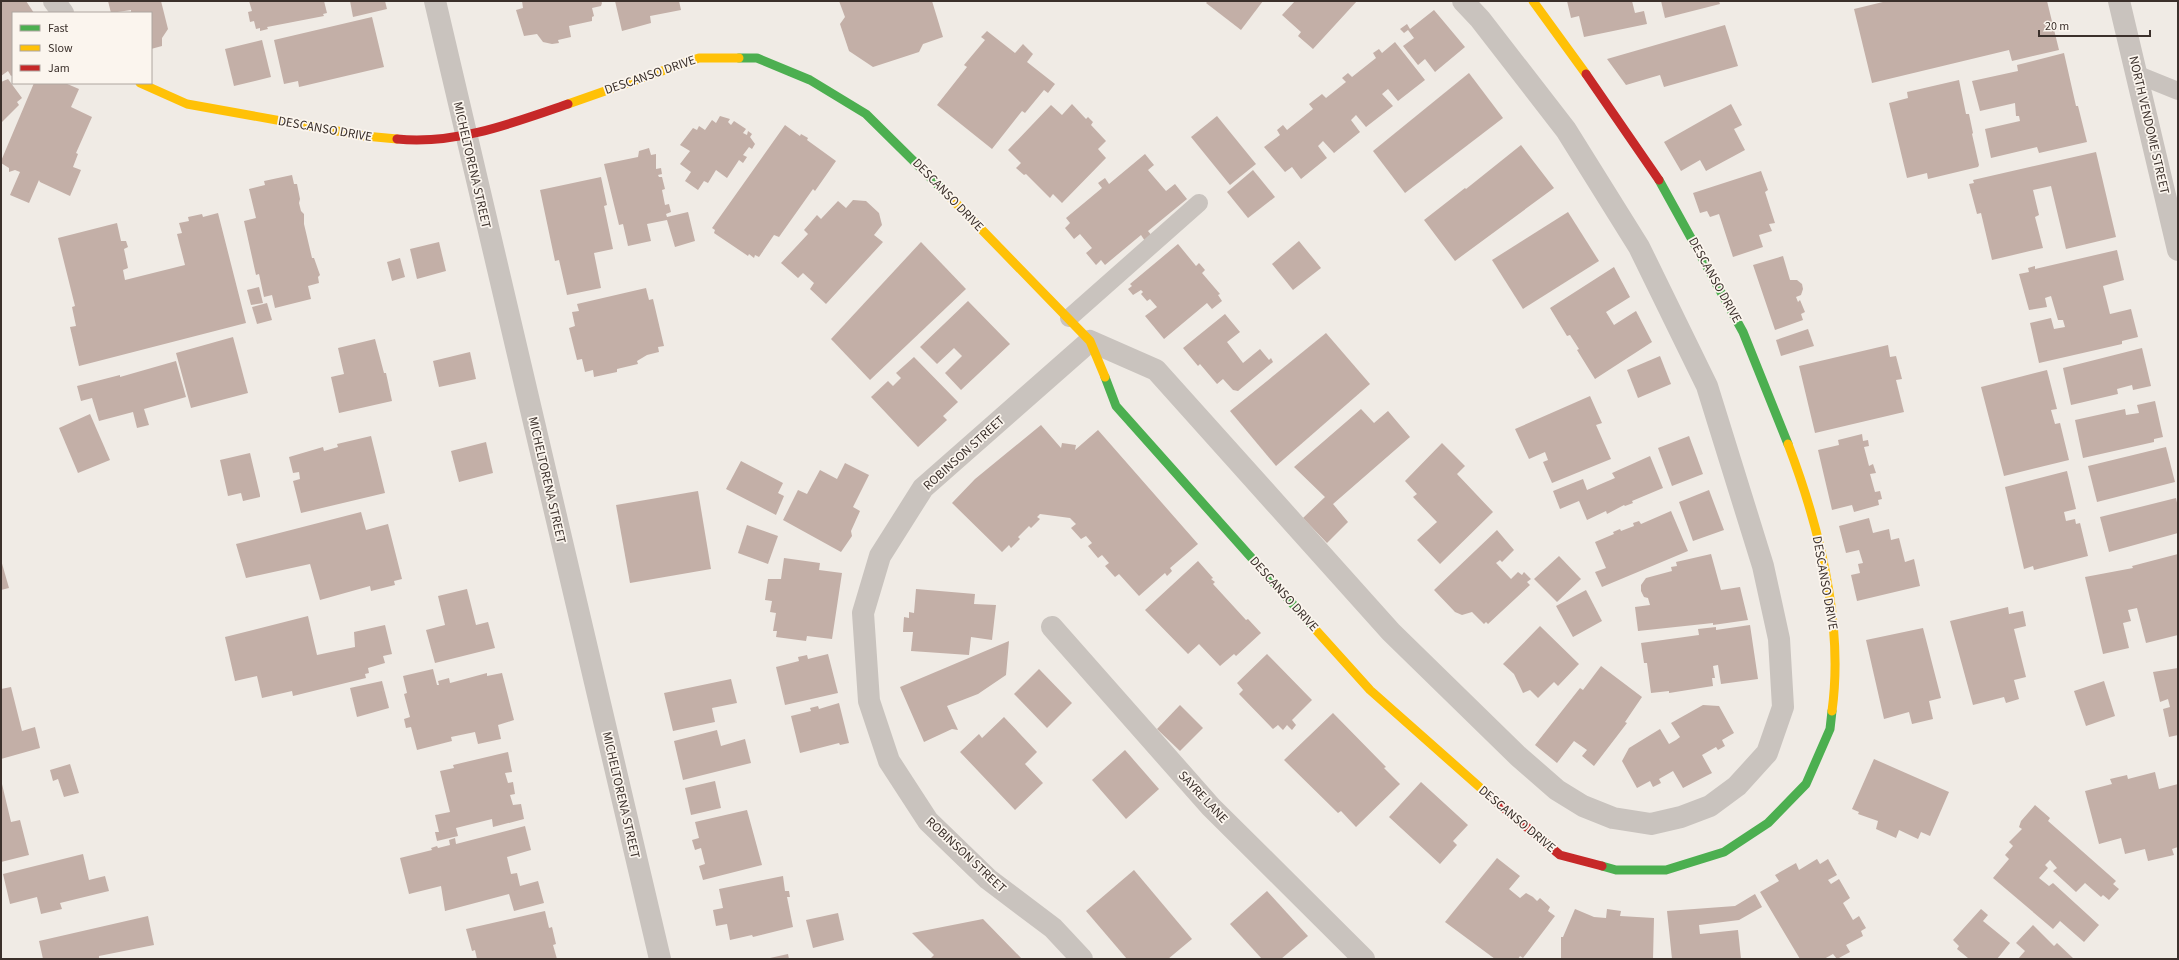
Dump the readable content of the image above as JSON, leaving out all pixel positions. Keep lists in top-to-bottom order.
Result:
{
  "streets": {
    "street": [
      "DESCANSO DRIVE",
      "NORTH VENDOME STREET",
      "MICHELTORENA STREET",
      "ROBINSON STREET",
      "SAYRE LANE"
    ]
  },
  "crossings": [
    ["DESCANSO DRIVE", "MICHELTORENA STREET"],
    ["DESCANSO DRIVE", "ROBINSON STREET"]
  ],
  "legend": ["Fast", "Slow", "Jam"],
  "scale_bar": "20 m"
}
